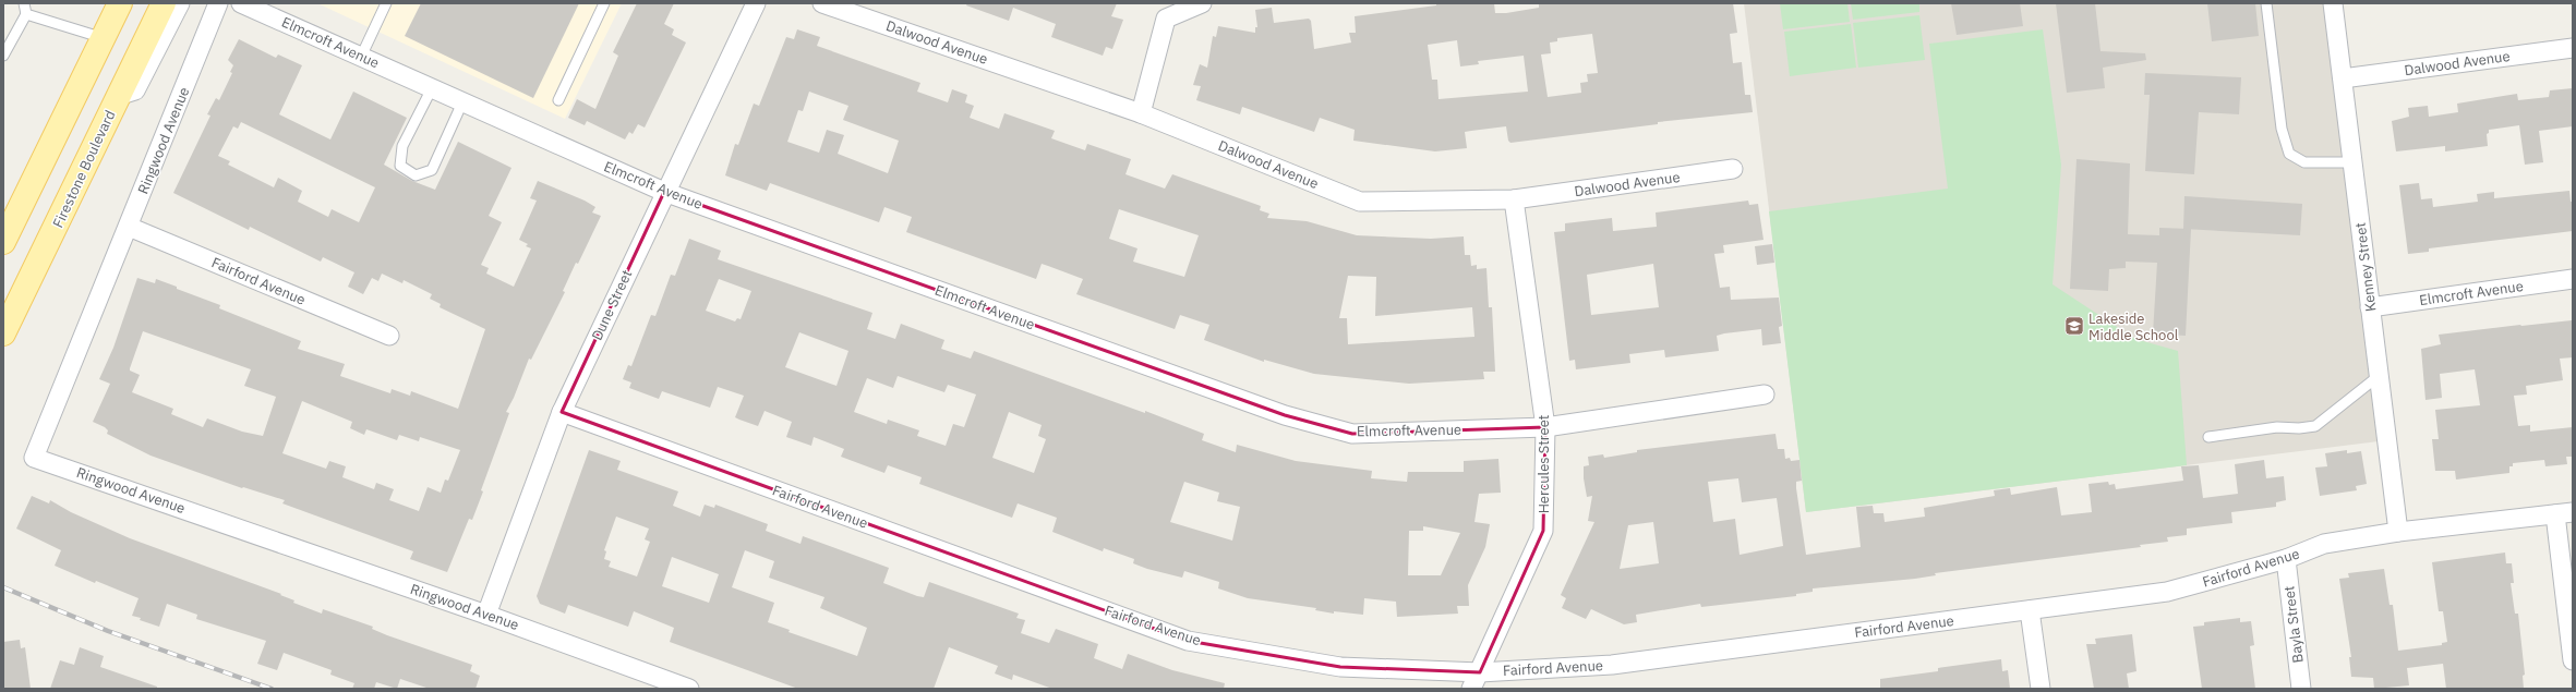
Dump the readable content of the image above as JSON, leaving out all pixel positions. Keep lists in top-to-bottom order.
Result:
{
  "streets": {
    "main road": ["Firestone Boulevard"],
    "street": [
      "Elmcroft Avenue",
      "Dalwood Avenue",
      "Ringwood Avenue",
      "Kenney Street",
      "Fairford Avenue",
      "Dune Street",
      "Hercules Street",
      "Bayla Street"
    ]
  },
  "crossings": [
    ["Elmcroft Avenue", "Kenney Street"],
    ["Elmcroft Avenue", "Dune Street"],
    ["Elmcroft Avenue", "Hercules Street"],
    ["Dalwood Avenue", "Kenney Street"],
    ["Dalwood Avenue", "Hercules Street"],
    ["Ringwood Avenue", "Fairford Avenue"],
    ["Ringwood Avenue", "Dune Street"],
    ["Kenney Street", "Fairford Avenue"],
    ["Fairford Avenue", "Dune Street"],
    ["Fairford Avenue", "Hercules Street"],
    ["Fairford Avenue", "Bayla Street"]
  ],
  "places": {
    "school or university": ["Lakeside Middle School"]
  }
}
